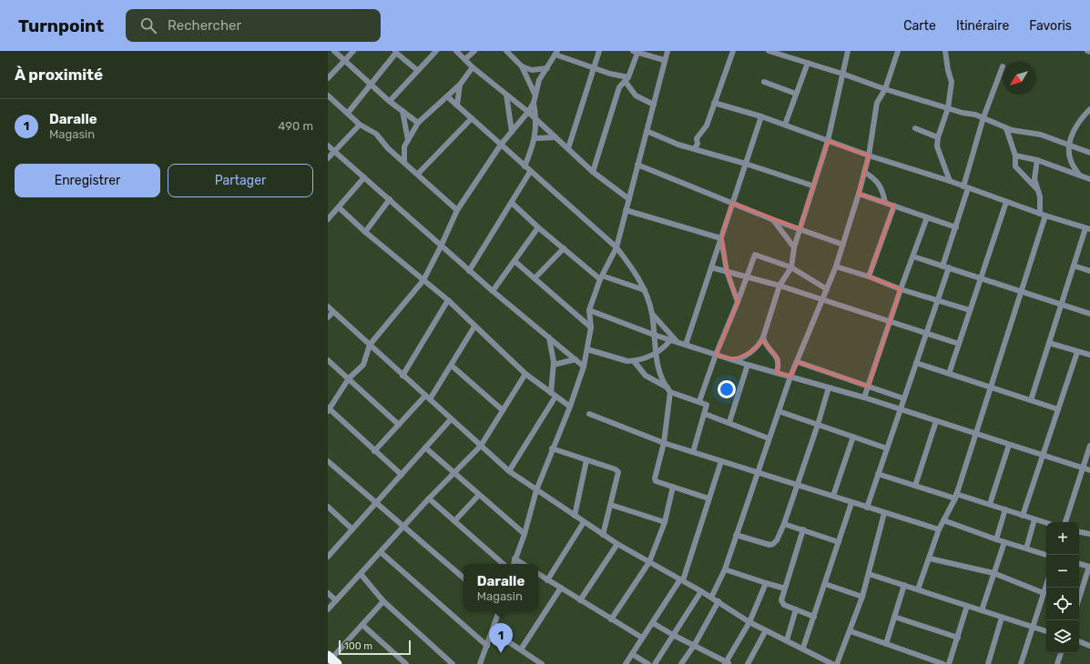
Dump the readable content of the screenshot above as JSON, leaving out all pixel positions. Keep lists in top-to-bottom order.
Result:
{
  "scale_bar": "100 m",
  "north": "bottom left",
  "page": {
    "header": "Turnpoint",
    "search": "Rechercher",
    "nav": ["Carte", "Itinéraire", "Favoris"],
    "heading": "À proximité",
    "list": [
      {
        "mark": "1",
        "name": "Daralle",
        "note": "Magasin",
        "value": "490 m"
      }
    ],
    "buttons": ["Enregistrer", "Partager"],
    "map_buttons": ["+", "−"],
    "popup": ["Daralle", "Magasin"],
    "pins": "1",
    "scale": "100 m"
  }
}
